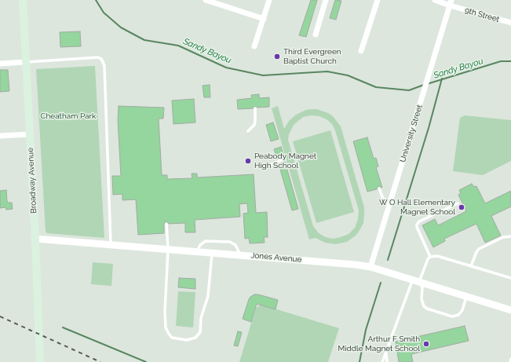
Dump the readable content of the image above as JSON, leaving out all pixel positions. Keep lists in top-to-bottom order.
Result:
{
  "streets": {
    "main road": ["Broadway Avenue"],
    "street": ["9th Street", "University Street", "Jones Avenue"]
  },
  "crossings": [
    ["9th Street", "University Street"],
    ["University Street", "Jones Avenue"],
    ["Broadway Avenue", "Jones Avenue"]
  ],
  "water": ["Sandy Bayou"],
  "parks": ["Cheatham Park"],
  "places": [
    "Third Evergreen Baptist Church",
    "Peabody Magnet High School",
    "W O Hall Elementary Magnet School",
    "Arthur F Smith Middle Magnet School"
  ]
}
